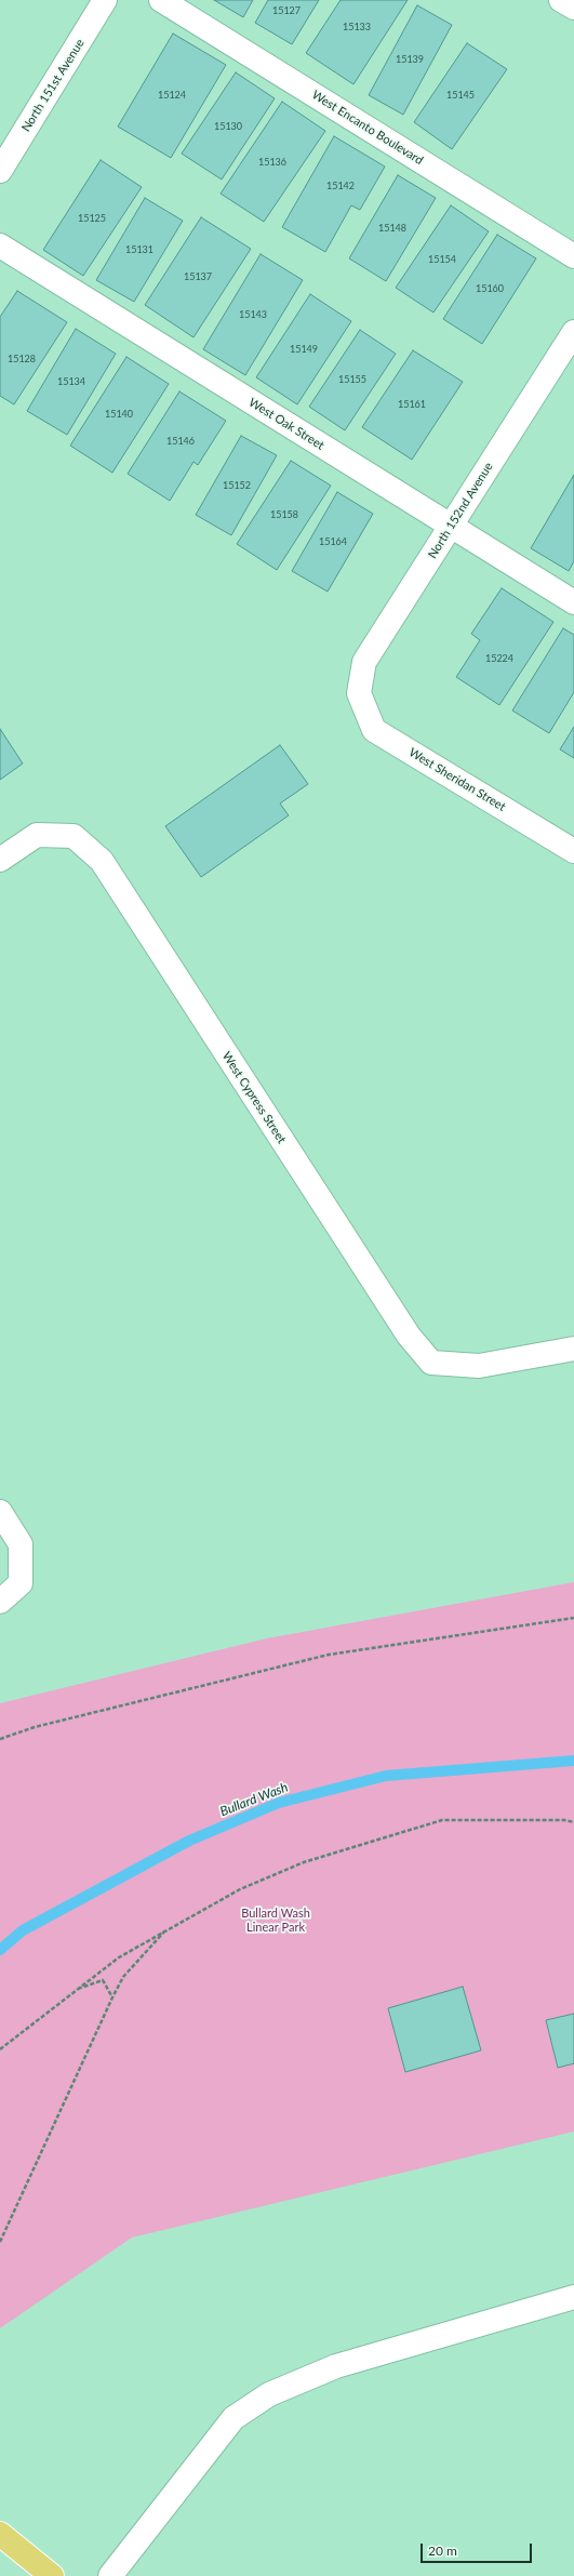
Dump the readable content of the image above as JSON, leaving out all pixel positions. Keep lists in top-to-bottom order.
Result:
{
  "streets": {
    "street": [
      "North 151st Avenue",
      "West Encanto Boulevard",
      "West Oak Street",
      "North 152nd Avenue",
      "West Sheridan Street",
      "West Cypress Street"
    ]
  },
  "crossings": [
    ["West Oak Street", "North 152nd Avenue"],
    ["North 152nd Avenue", "West Sheridan Street"]
  ],
  "water": ["Bullard Wash"],
  "parks": ["Bullard Wash Linear Park"],
  "house_numbers": [
    "15127",
    "15133",
    "15139",
    "15124",
    "15145",
    "15130",
    "15136",
    "15142",
    "15125",
    "15148",
    "15131",
    "15154",
    "15137",
    "15160",
    "15143",
    "15149",
    "15128",
    "15155",
    "15134",
    "15161",
    "15140",
    "15146",
    "15152",
    "15158",
    "15164",
    "15224"
  ],
  "scale_bar": "20 m"
}
